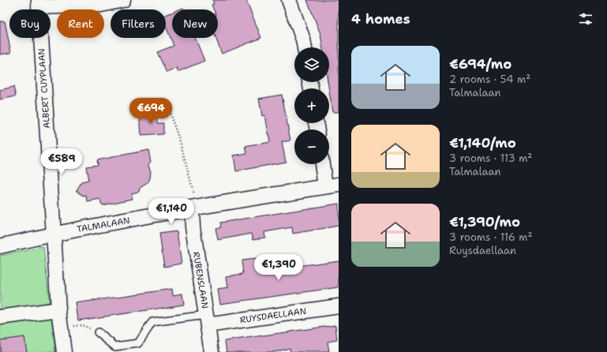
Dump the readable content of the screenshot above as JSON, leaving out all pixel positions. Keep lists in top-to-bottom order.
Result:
{
  "streets": {
    "street": [
      "ALBERT CUYPLAAN",
      "TALMALAAN",
      "RUBENSLAAN",
      "RUYSDAELLAAN"
    ]
  },
  "crossings": [
    ["ALBERT CUYPLAAN", "TALMALAAN"],
    ["TALMALAAN", "RUBENSLAAN"],
    ["RUBENSLAAN", "RUYSDAELLAAN"]
  ],
  "page": {
    "heading": "4 homes",
    "chip": [
      "Buy",
      "Rent",
      "Filters",
      "New"
    ],
    "list": [
      {
        "name": "€694/mo",
        "note": "2 rooms · 54 m² · Talmalaan"
      },
      {
        "name": "€1,140/mo",
        "note": "3 rooms · 113 m² · Talmalaan"
      },
      {
        "name": "€1,390/mo",
        "note": "3 rooms · 116 m² · Ruysdaellaan"
      }
    ],
    "map_buttons": ["+", "−"],
    "price": [
      "€694",
      "€589",
      "€1,140",
      "€1,390"
    ]
  }
}
